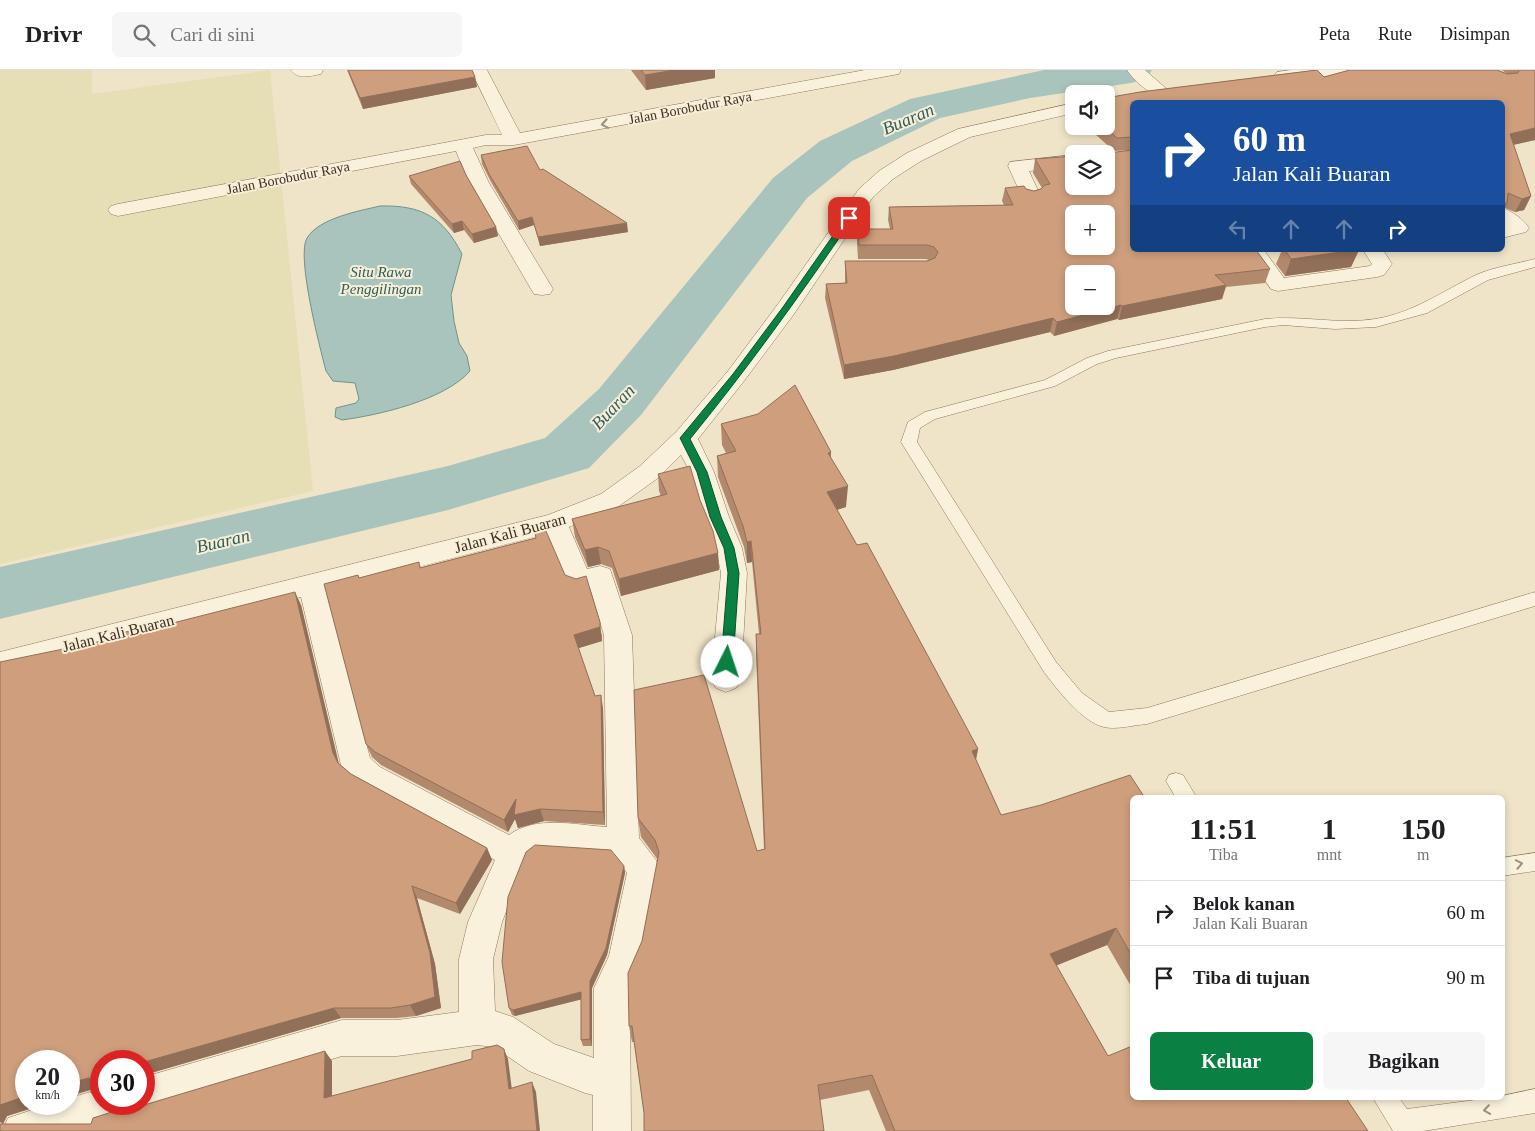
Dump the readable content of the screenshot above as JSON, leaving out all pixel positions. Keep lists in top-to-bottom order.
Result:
{
  "streets": {
    "street": ["Jalan Borobudur Raya", "Jalan Kali Buaran"]
  },
  "water": ["Buaran", "Situ Rawa Penggilingan"],
  "page": {
    "header": "Drivr",
    "search": "Cari di sini",
    "nav": ["Peta", "Rute", "Disimpan"],
    "map_buttons": ["+", "−"],
    "turn": ["60 m", "Jalan Kali Buaran"],
    "eta": [
      "11:51",
      "Tiba",
      "1",
      "mnt",
      "150",
      "m"
    ],
    "list": [
      {
        "name": "Belok kanan",
        "note": "Jalan Kali Buaran",
        "value": "60 m"
      },
      {
        "name": "Tiba di tujuan",
        "value": "90 m"
      }
    ],
    "buttons": ["Keluar", "Bagikan"],
    "speed": "20 km/h",
    "limit": "30"
  }
}
